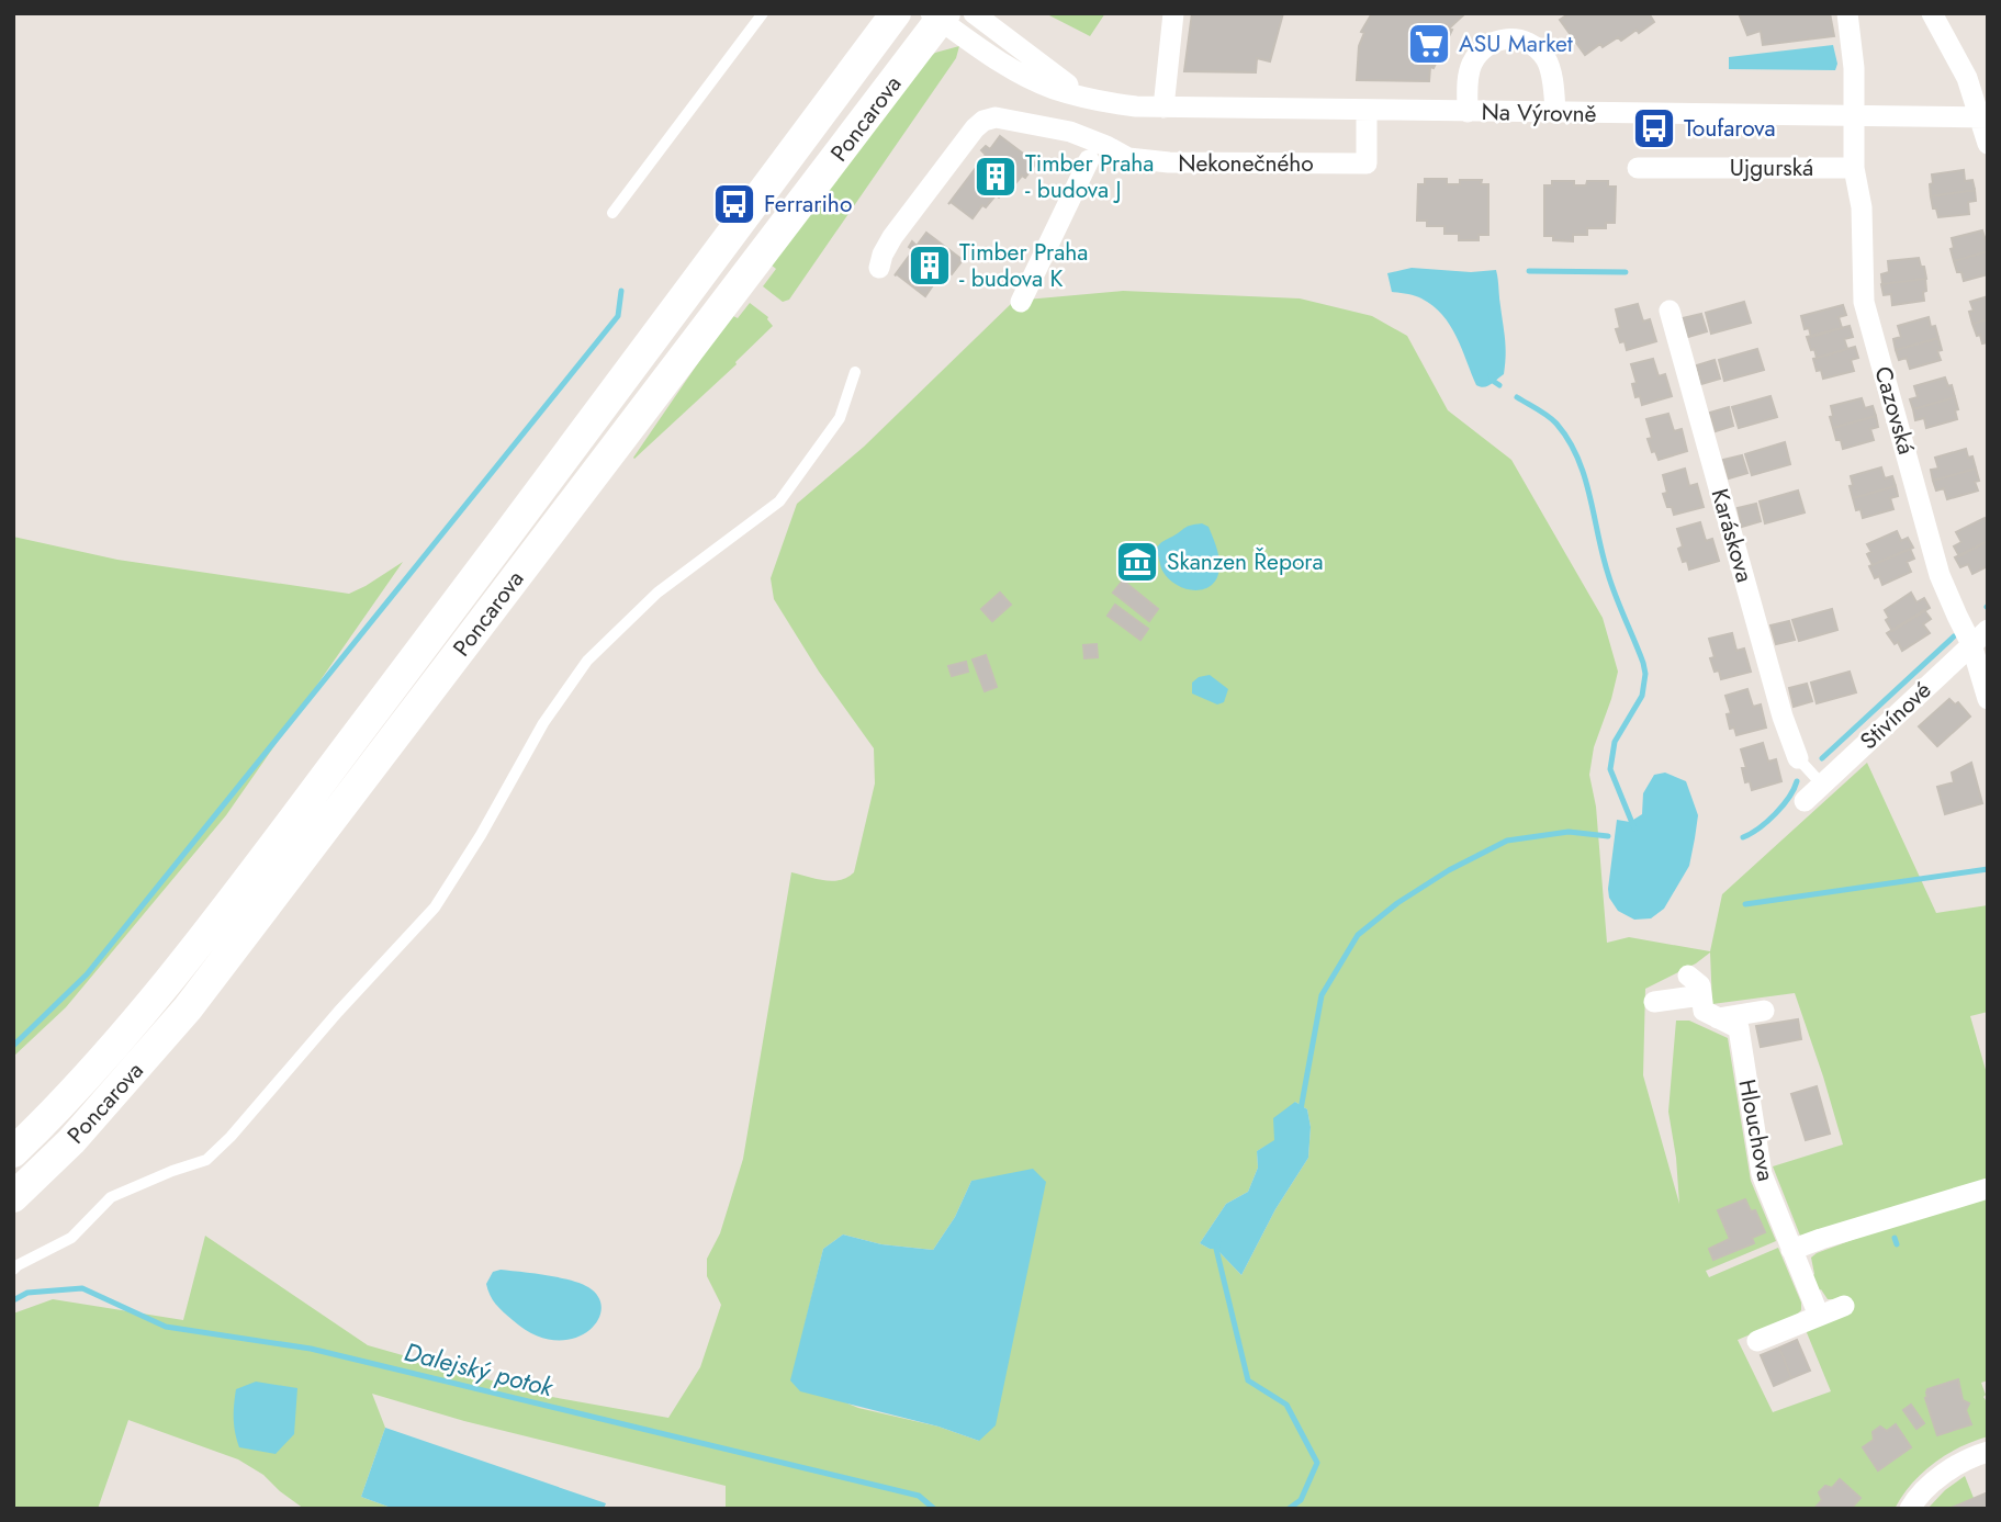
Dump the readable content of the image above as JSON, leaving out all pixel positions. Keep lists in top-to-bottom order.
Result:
{
  "streets": {
    "main road": ["Poncarova"],
    "street": [
      "Na Výrovně",
      "Nekonečného",
      "Ujgurská",
      "Cazovská",
      "Karáskova",
      "Stivínové",
      "Hlouchova"
    ]
  },
  "crossings": [
    ["Na Výrovně", "Poncarova"],
    ["Na Výrovně", "Nekonečného"],
    ["Ujgurská", "Cazovská"],
    ["Cazovská", "Stivínové"]
  ],
  "water": ["Dalejský potok"],
  "places": {
    "supermarket": ["ASU Market"],
    "bus stop": ["Toufarova", "Ferrariho"],
    "building": ["Timber Praha - budova J", "Timber Praha - budova K"],
    "museum": ["Skanzen Řepora"]
  }
}
